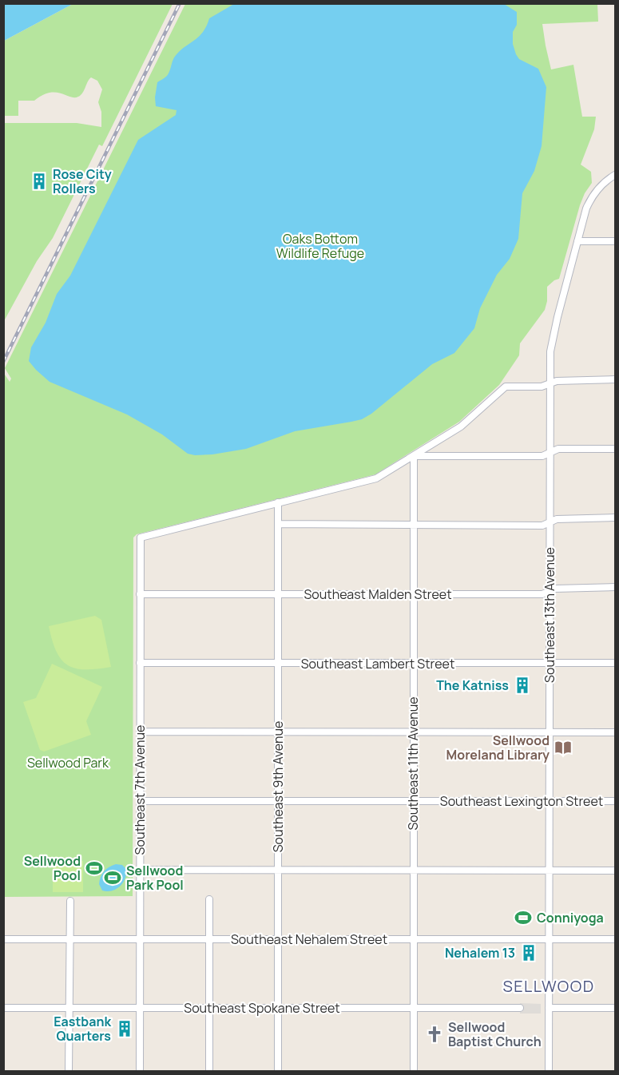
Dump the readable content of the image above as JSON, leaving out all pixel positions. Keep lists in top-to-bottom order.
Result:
{
  "streets": {
    "street": [
      "Southeast Malden Street",
      "Southeast 13th Avenue",
      "Southeast Lambert Street",
      "Southeast 11th Avenue",
      "Southeast 9th Avenue",
      "Southeast 7th Avenue",
      "Southeast Lexington Street",
      "Southeast Nehalem Street",
      "Southeast Spokane Street"
    ]
  },
  "crossings": [
    ["Southeast Malden Street", "Southeast 13th Avenue"],
    ["Southeast Malden Street", "Southeast 11th Avenue"],
    ["Southeast Malden Street", "Southeast 9th Avenue"],
    ["Southeast Malden Street", "Southeast 7th Avenue"],
    ["Southeast 13th Avenue", "Southeast Lambert Street"],
    ["Southeast 13th Avenue", "Southeast Lexington Street"],
    ["Southeast 13th Avenue", "Southeast Nehalem Street"],
    ["Southeast Lambert Street", "Southeast 11th Avenue"],
    ["Southeast Lambert Street", "Southeast 9th Avenue"],
    ["Southeast Lambert Street", "Southeast 7th Avenue"],
    ["Southeast 11th Avenue", "Southeast Lexington Street"],
    ["Southeast 11th Avenue", "Southeast Nehalem Street"],
    ["Southeast 11th Avenue", "Southeast Spokane Street"],
    ["Southeast 9th Avenue", "Southeast 7th Avenue"],
    ["Southeast 9th Avenue", "Southeast Lexington Street"],
    ["Southeast 9th Avenue", "Southeast Nehalem Street"],
    ["Southeast 9th Avenue", "Southeast Spokane Street"],
    ["Southeast 7th Avenue", "Southeast Lexington Street"],
    ["Southeast 7th Avenue", "Southeast Nehalem Street"],
    ["Southeast 7th Avenue", "Southeast Spokane Street"]
  ],
  "districts": ["SELLWOOD"],
  "parks": ["Oaks Bottom Wildlife Refuge", "Sellwood Park"],
  "places": {
    "building": [
      "Rose City Rollers",
      "The Katniss",
      "Nehalem 13",
      "Eastbank Quarters"
    ],
    "library": ["Sellwood Moreland Library"],
    "sports": ["Sellwood Pool", "Sellwood Park Pool", "Conniyoga"],
    "church": ["Sellwood Baptist Church"]
  }
}
